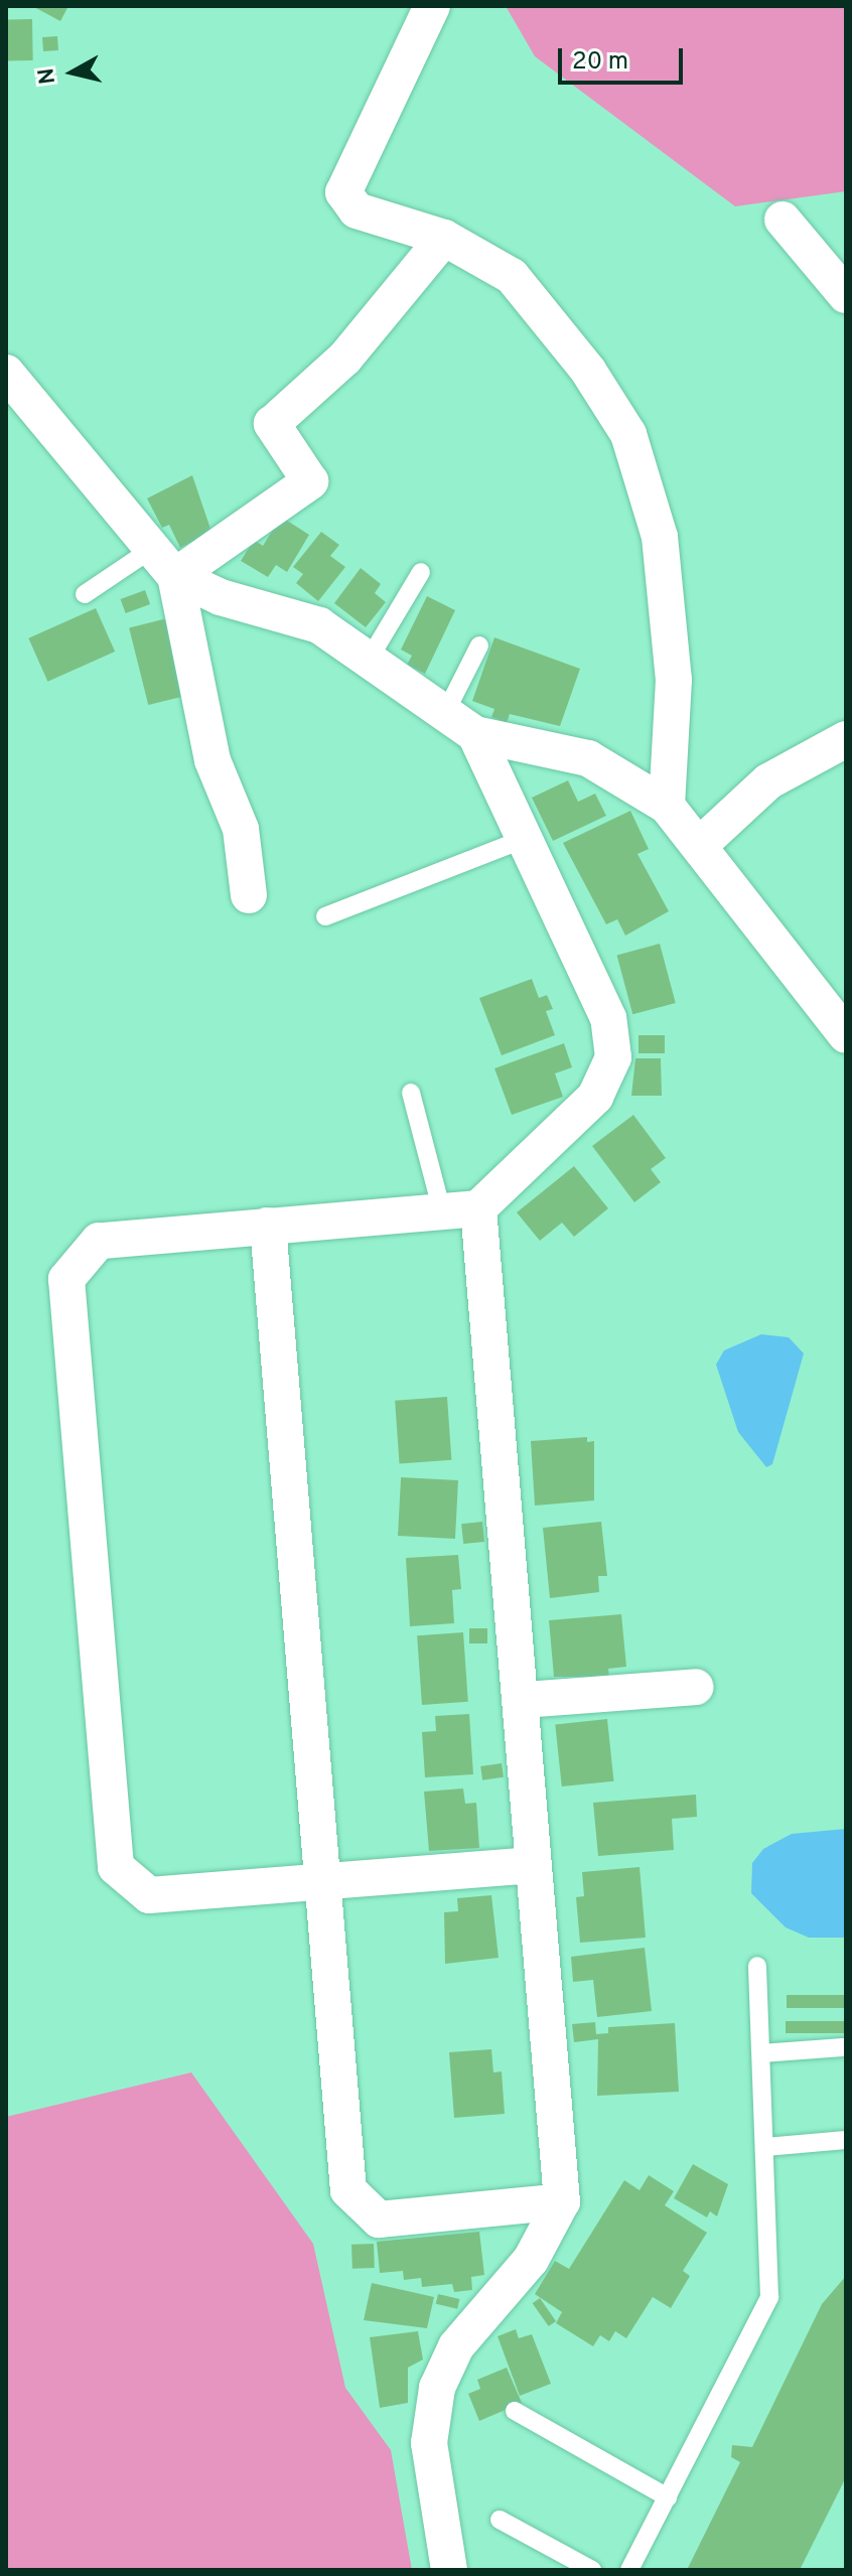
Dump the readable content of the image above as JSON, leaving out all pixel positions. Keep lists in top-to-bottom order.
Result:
{
  "scale_bar": "20 m",
  "north": "left"
}
